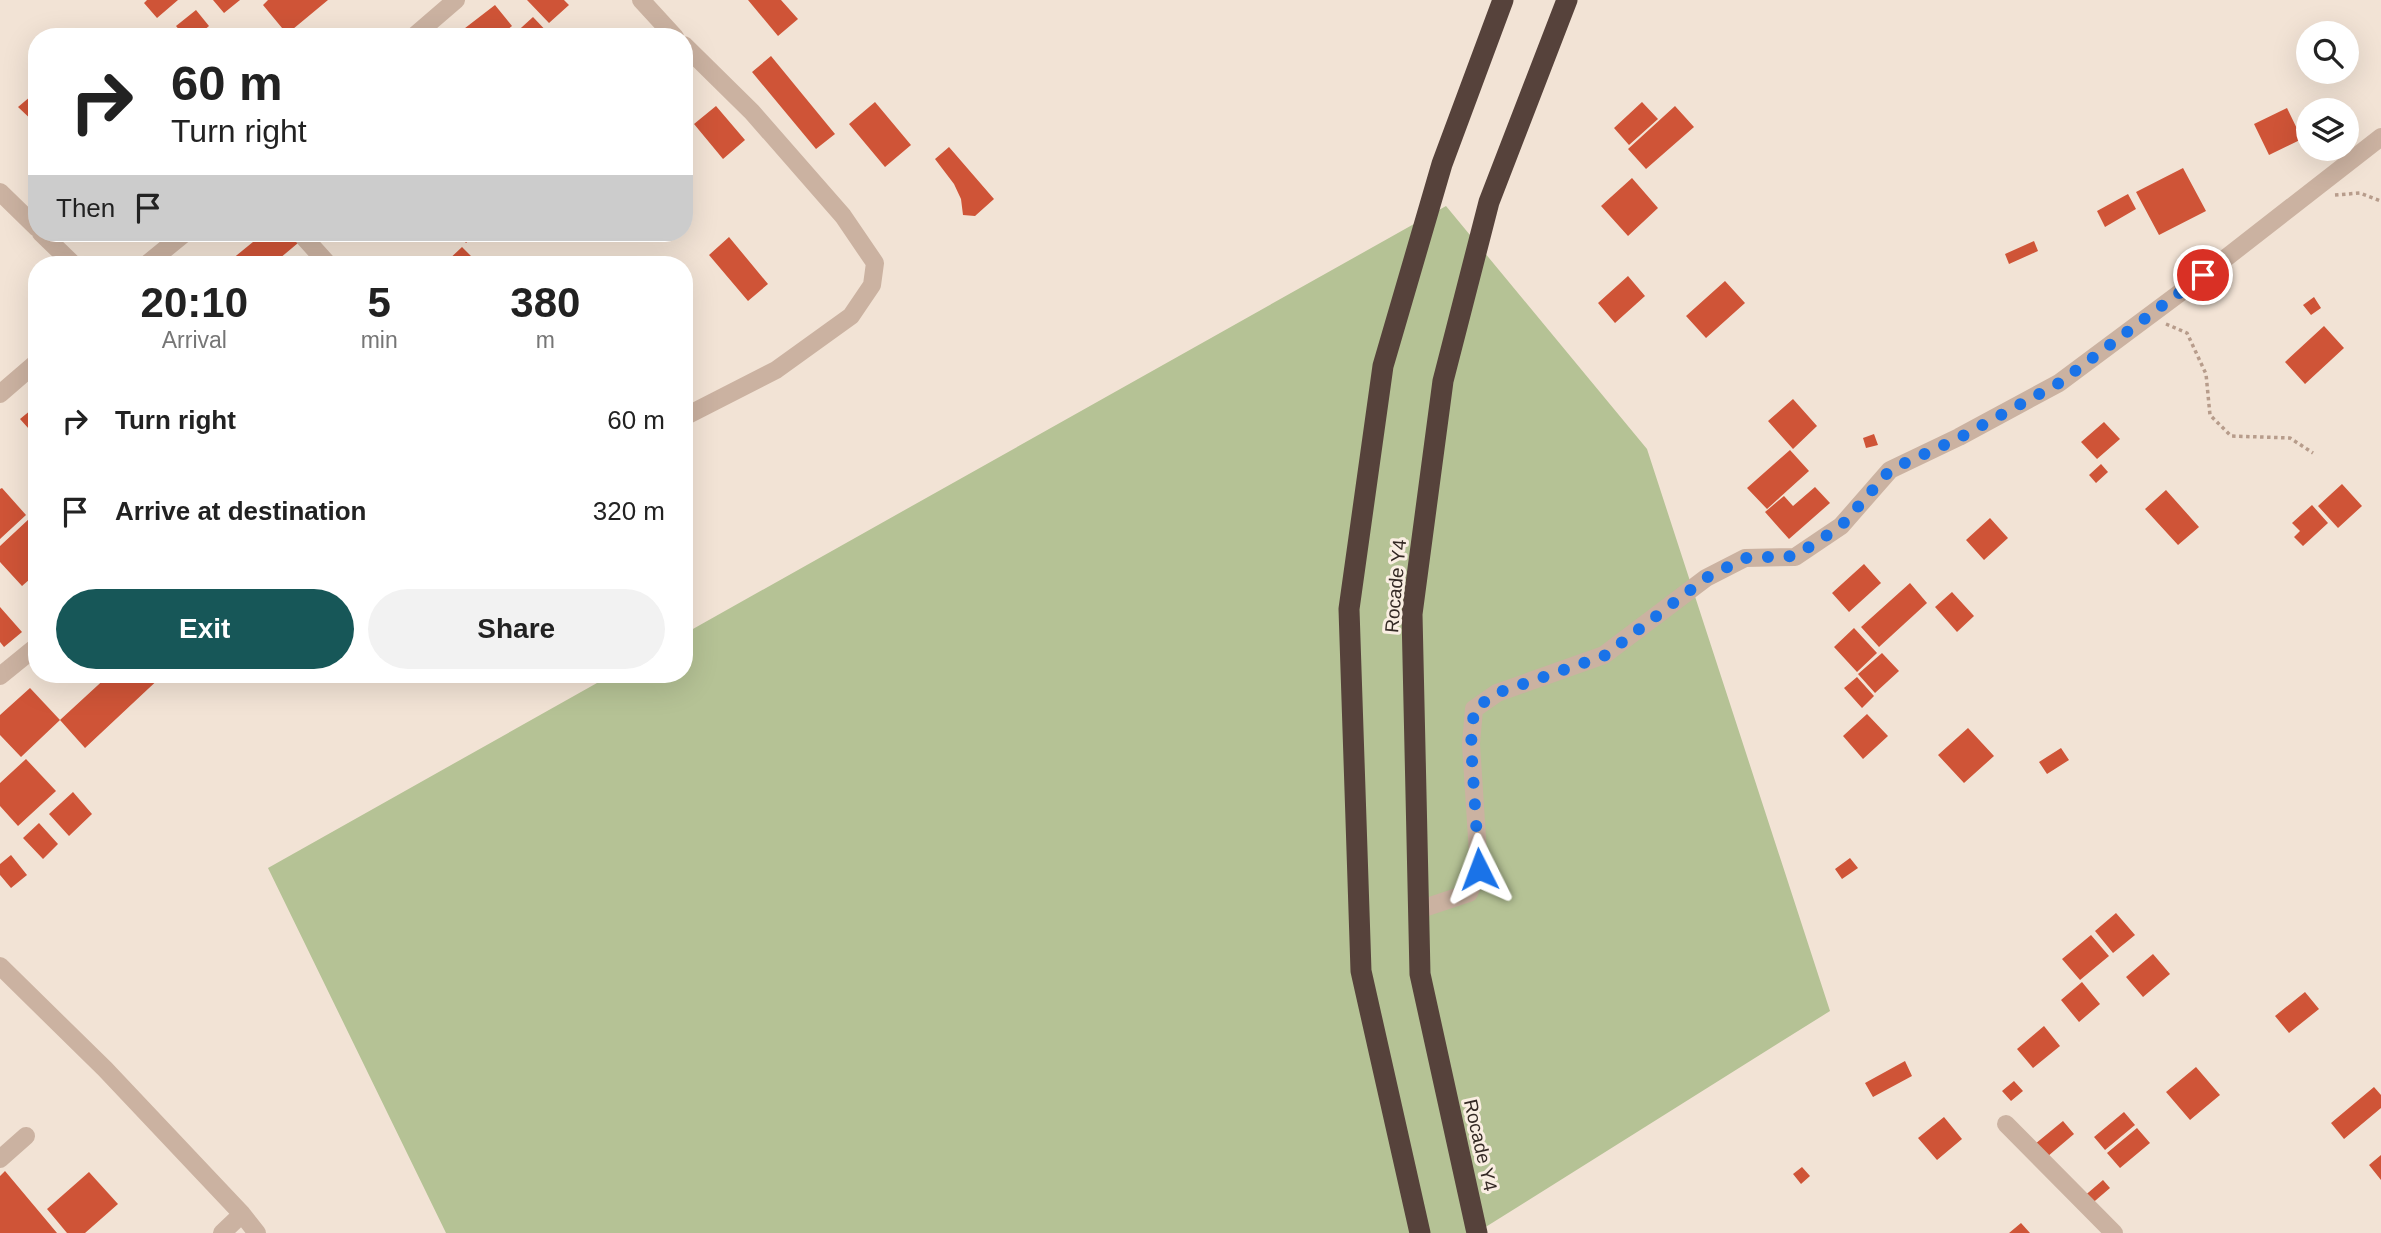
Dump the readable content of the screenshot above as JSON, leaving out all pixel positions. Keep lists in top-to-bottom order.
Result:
{
  "streets": {
    "highway": ["Rocade Y4"]
  },
  "page": {
    "turn": ["60 m", "Turn right"],
    "then": "Then",
    "eta": [
      "20:10",
      "Arrival",
      "5",
      "min",
      "380",
      "m"
    ],
    "list": [
      {
        "name": "Turn right",
        "value": "60 m"
      },
      {
        "name": "Arrive at destination",
        "value": "320 m"
      }
    ],
    "buttons": ["Exit", "Share"]
  }
}
